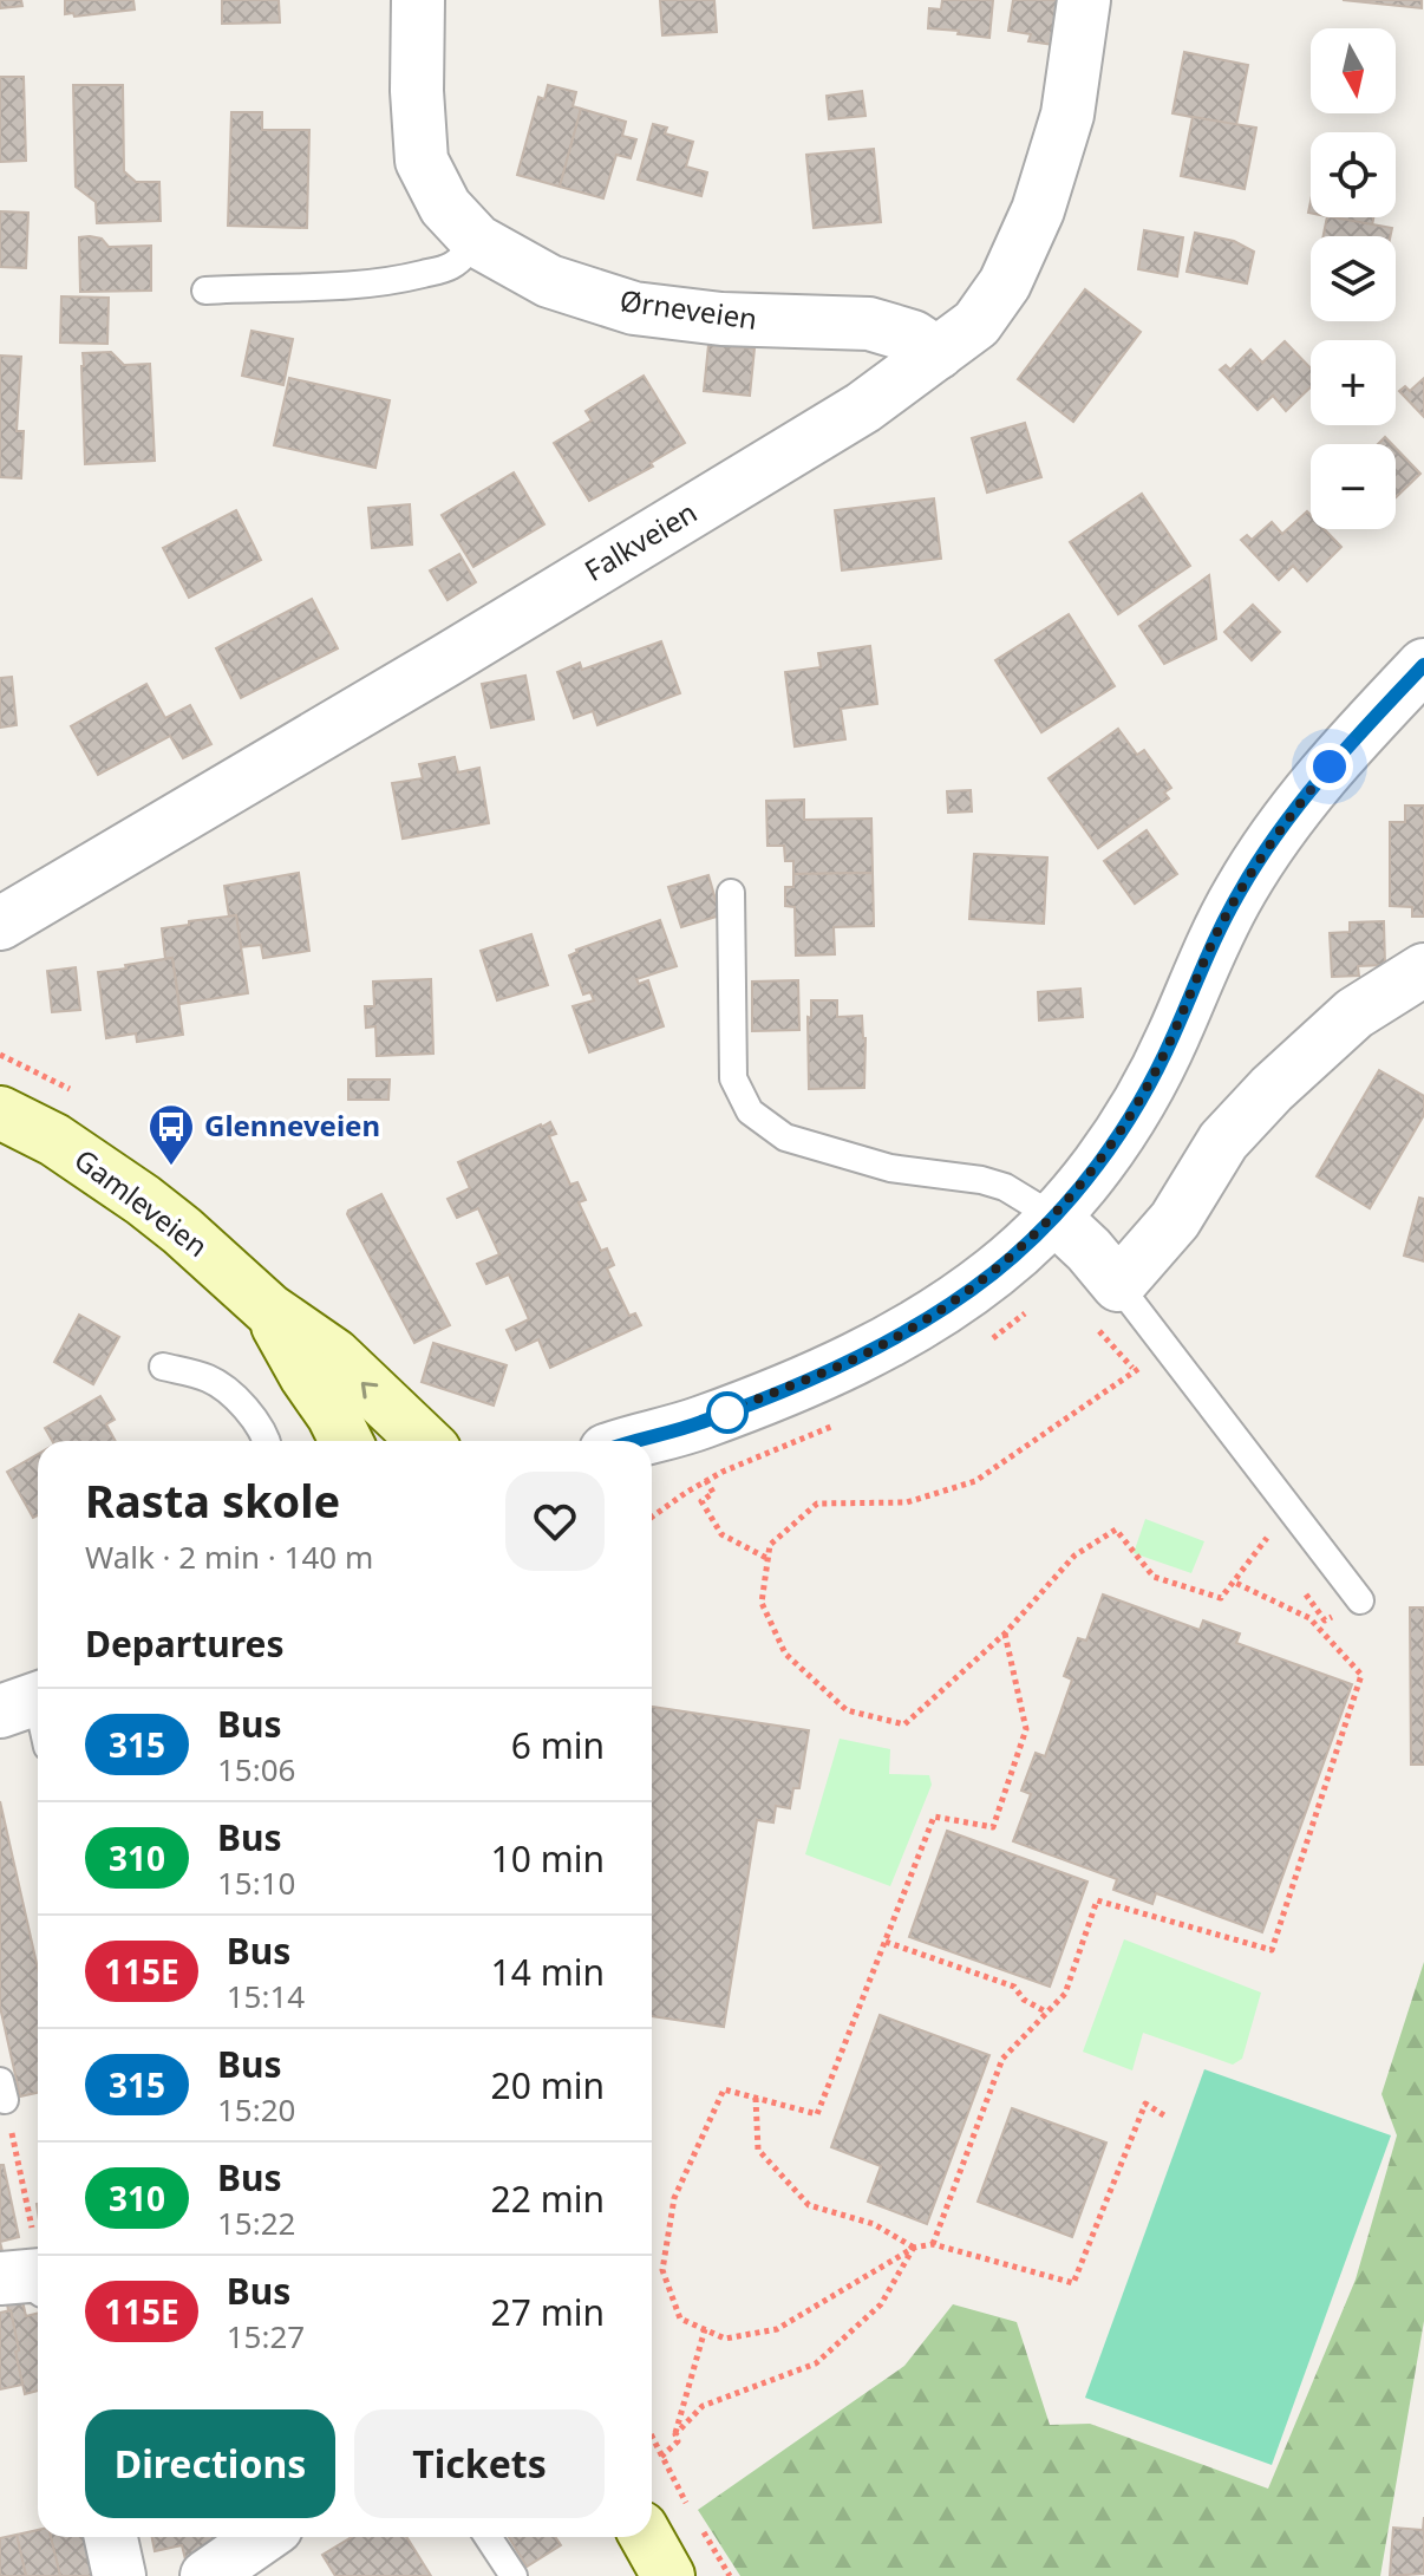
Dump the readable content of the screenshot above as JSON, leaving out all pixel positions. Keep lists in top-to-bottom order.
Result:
{
  "streets": {
    "main road": ["Gamleveien"],
    "street": ["Ørneveien", "Falkveien"]
  },
  "crossings": [
    ["Ørneveien", "Falkveien"]
  ],
  "places": {
    "bus stop": ["Glenneveien"]
  },
  "lines": ["bus line 315"],
  "north": "bottom",
  "page": {
    "map_buttons": ["+", "−"],
    "heading": [
      ["Rasta skole", "Walk · 2 min · 140 m"],
      "Departures"
    ],
    "list": [
      {
        "mark": "315",
        "name": "Bus",
        "note": "15:06",
        "value": "6 min"
      },
      {
        "mark": "310",
        "name": "Bus",
        "note": "15:10",
        "value": "10 min"
      },
      {
        "mark": "115E",
        "name": "Bus",
        "note": "15:14",
        "value": "14 min"
      },
      {
        "mark": "315",
        "name": "Bus",
        "note": "15:20",
        "value": "20 min"
      },
      {
        "mark": "310",
        "name": "Bus",
        "note": "15:22",
        "value": "22 min"
      },
      {
        "mark": "115E",
        "name": "Bus",
        "note": "15:27",
        "value": "27 min"
      }
    ],
    "buttons": ["Directions", "Tickets"]
  }
}
